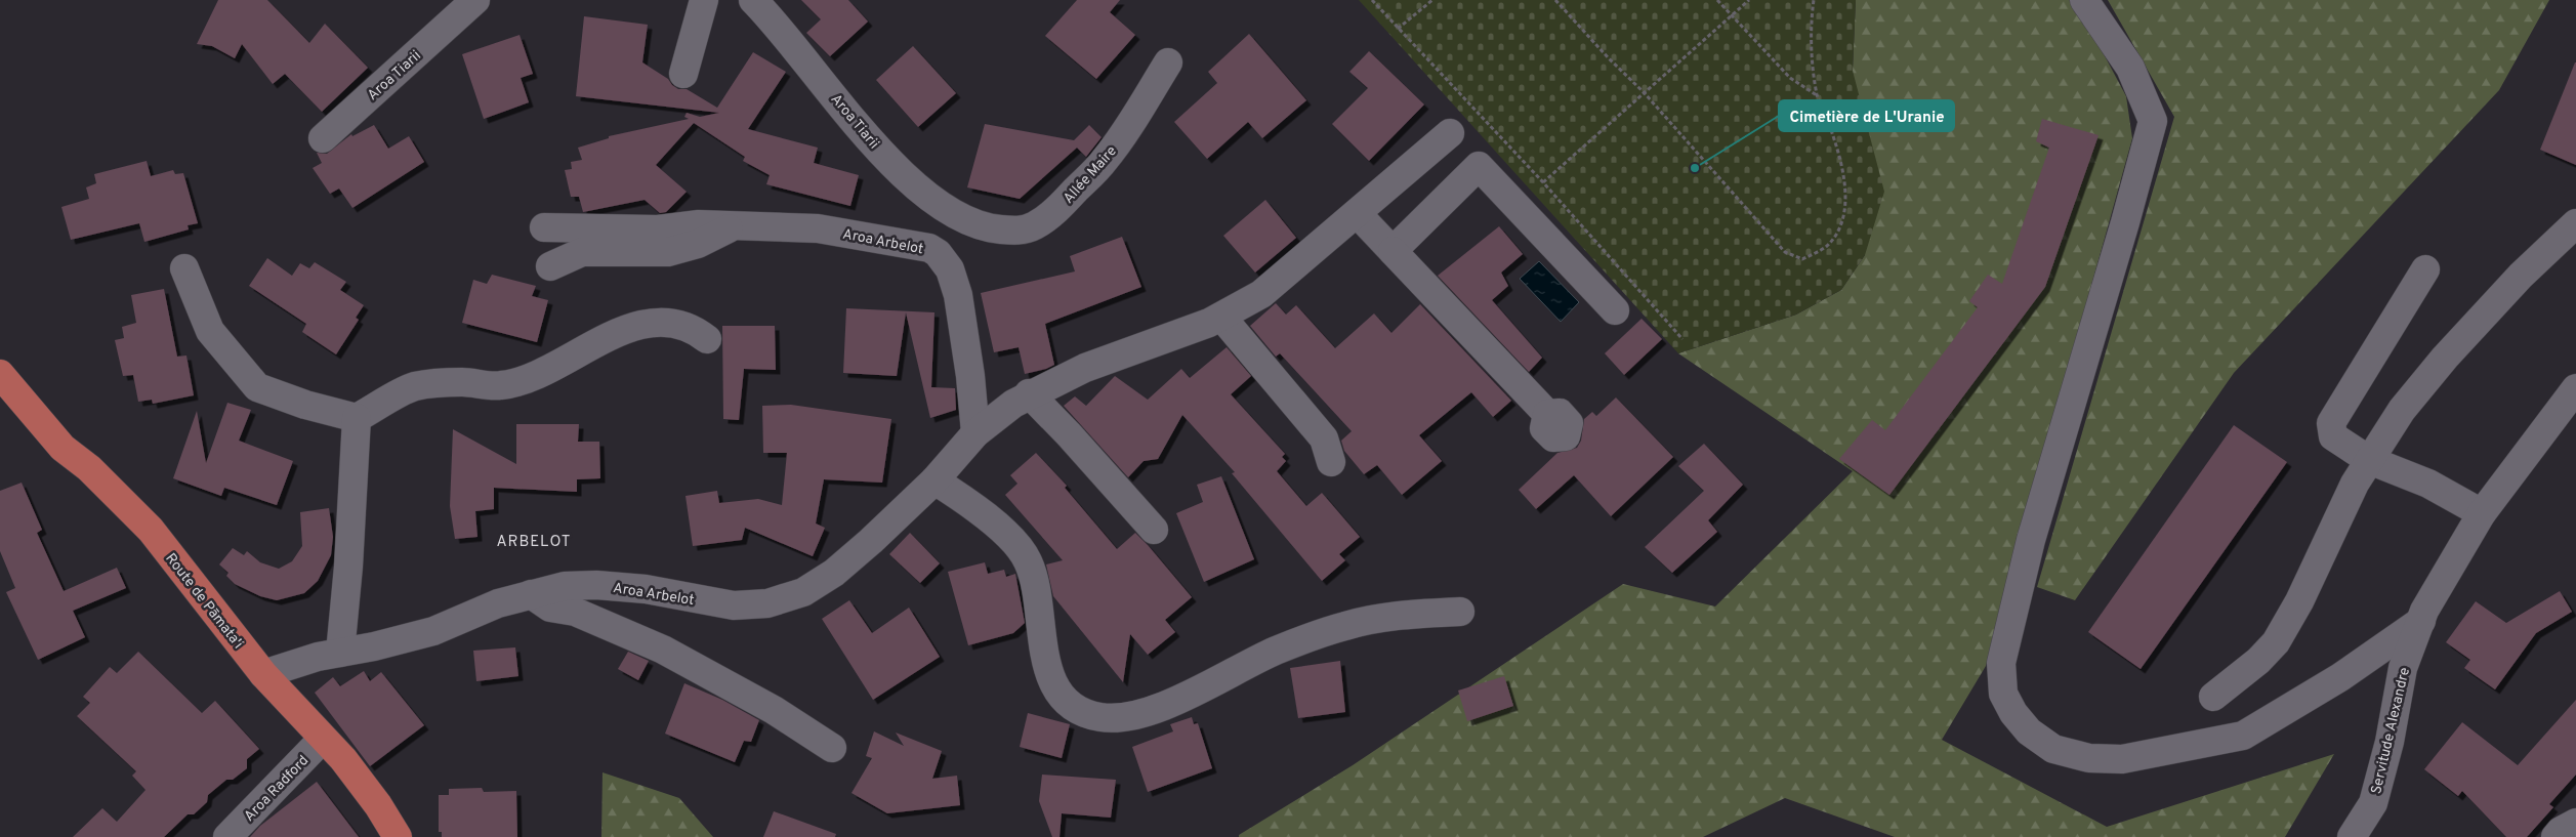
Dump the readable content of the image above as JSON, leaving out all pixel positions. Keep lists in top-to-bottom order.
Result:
{
  "streets": {
    "main road": ["Route de Pāmata'i"],
    "street": [
      "Aroa Tiarii",
      "Allée Maire",
      "Aroa Arbelot",
      "Servitude Alexandre",
      "Aroa Radford"
    ]
  },
  "crossings": [
    ["Aroa Tiarii", "Allée Maire"],
    ["Aroa Arbelot", "Route de Pāmata'i"],
    ["Route de Pāmata'i", "Aroa Radford"]
  ],
  "districts": ["ARBELOT"],
  "places": ["Cimetière de L'Uranie"]
}
